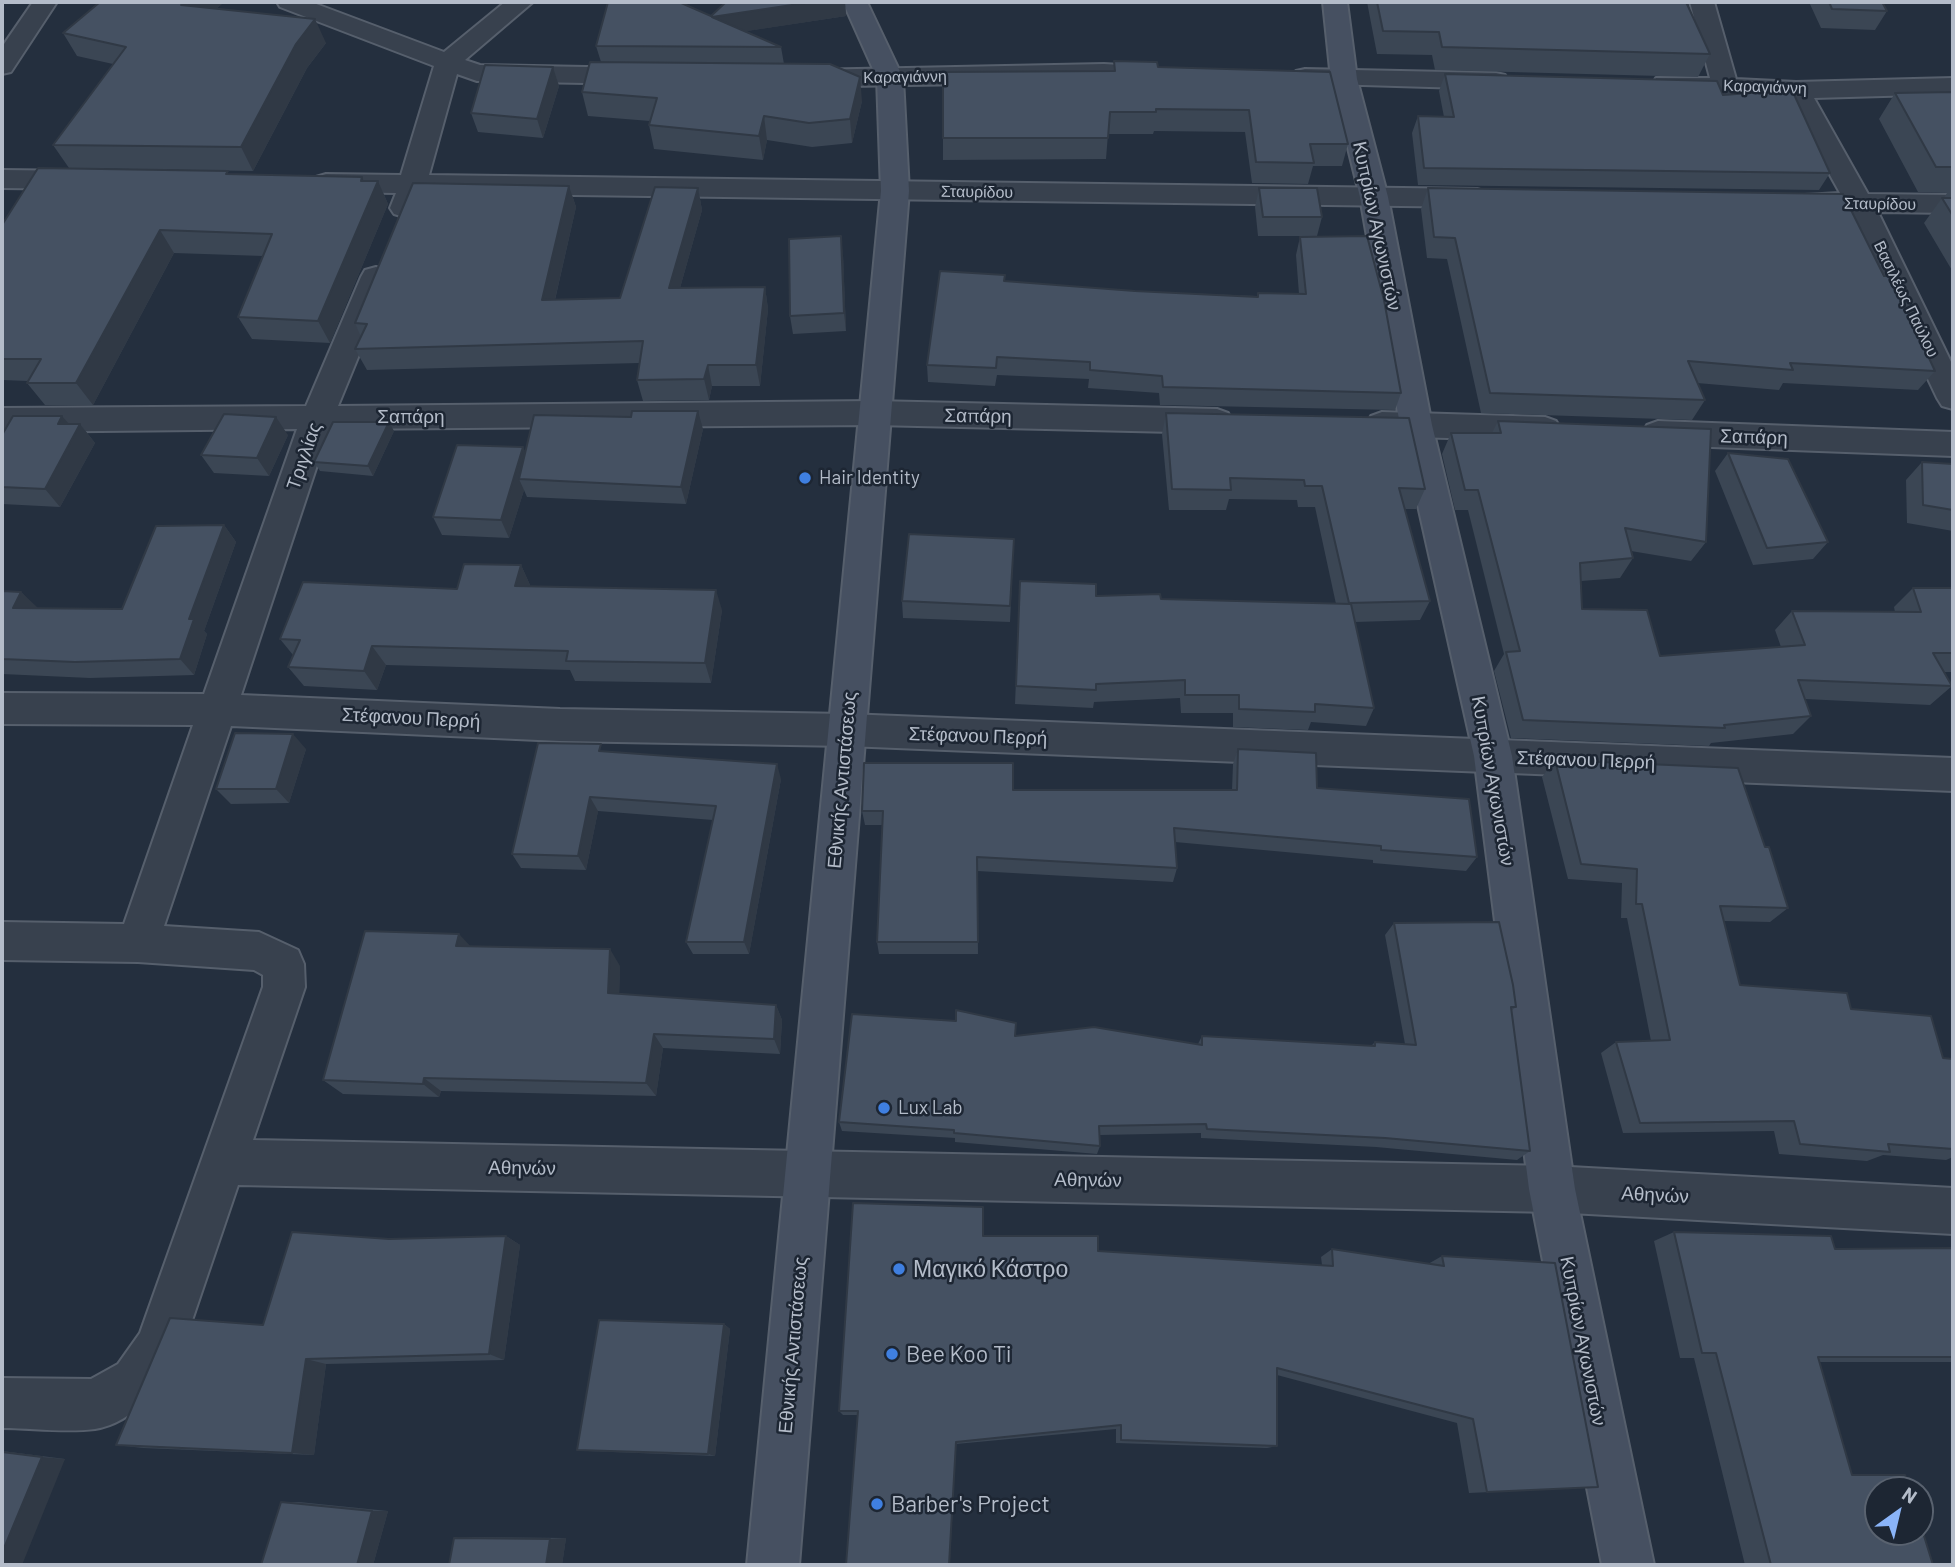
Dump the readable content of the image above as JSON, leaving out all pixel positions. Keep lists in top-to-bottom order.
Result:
{
  "streets": {
    "street": [
      "Καραγιάννη",
      "Σταυρίδου",
      "Κυπρίων Αγωνιστών",
      "Βασιλέως Παύλου",
      "Σαπάρη",
      "Τριγλίας",
      "Στέφανου Περρή",
      "Εθνικής Αντιστάσεως",
      "Αθηνών"
    ]
  },
  "crossings": [
    ["Καραγιάννη", "Βασιλέως Παύλου"],
    ["Καραγιάννη", "Εθνικής Αντιστάσεως"],
    ["Σταυρίδου", "Κυπρίων Αγωνιστών"],
    ["Σταυρίδου", "Βασιλέως Παύλου"],
    ["Σταυρίδου", "Τριγλίας"],
    ["Σταυρίδου", "Εθνικής Αντιστάσεως"],
    ["Κυπρίων Αγωνιστών", "Στέφανου Περρή"],
    ["Κυπρίων Αγωνιστών", "Αθηνών"],
    ["Σαπάρη", "Τριγλίας"],
    ["Σαπάρη", "Εθνικής Αντιστάσεως"],
    ["Τριγλίας", "Στέφανου Περρή"],
    ["Στέφανου Περρή", "Εθνικής Αντιστάσεως"],
    ["Εθνικής Αντιστάσεως", "Αθηνών"]
  ],
  "places": [
    "Hair Identity",
    "Lux Lab",
    "Μαγικό Κάστρο",
    "Bee Koo Ti",
    "Barber's Project"
  ],
  "north": "top right"
}
